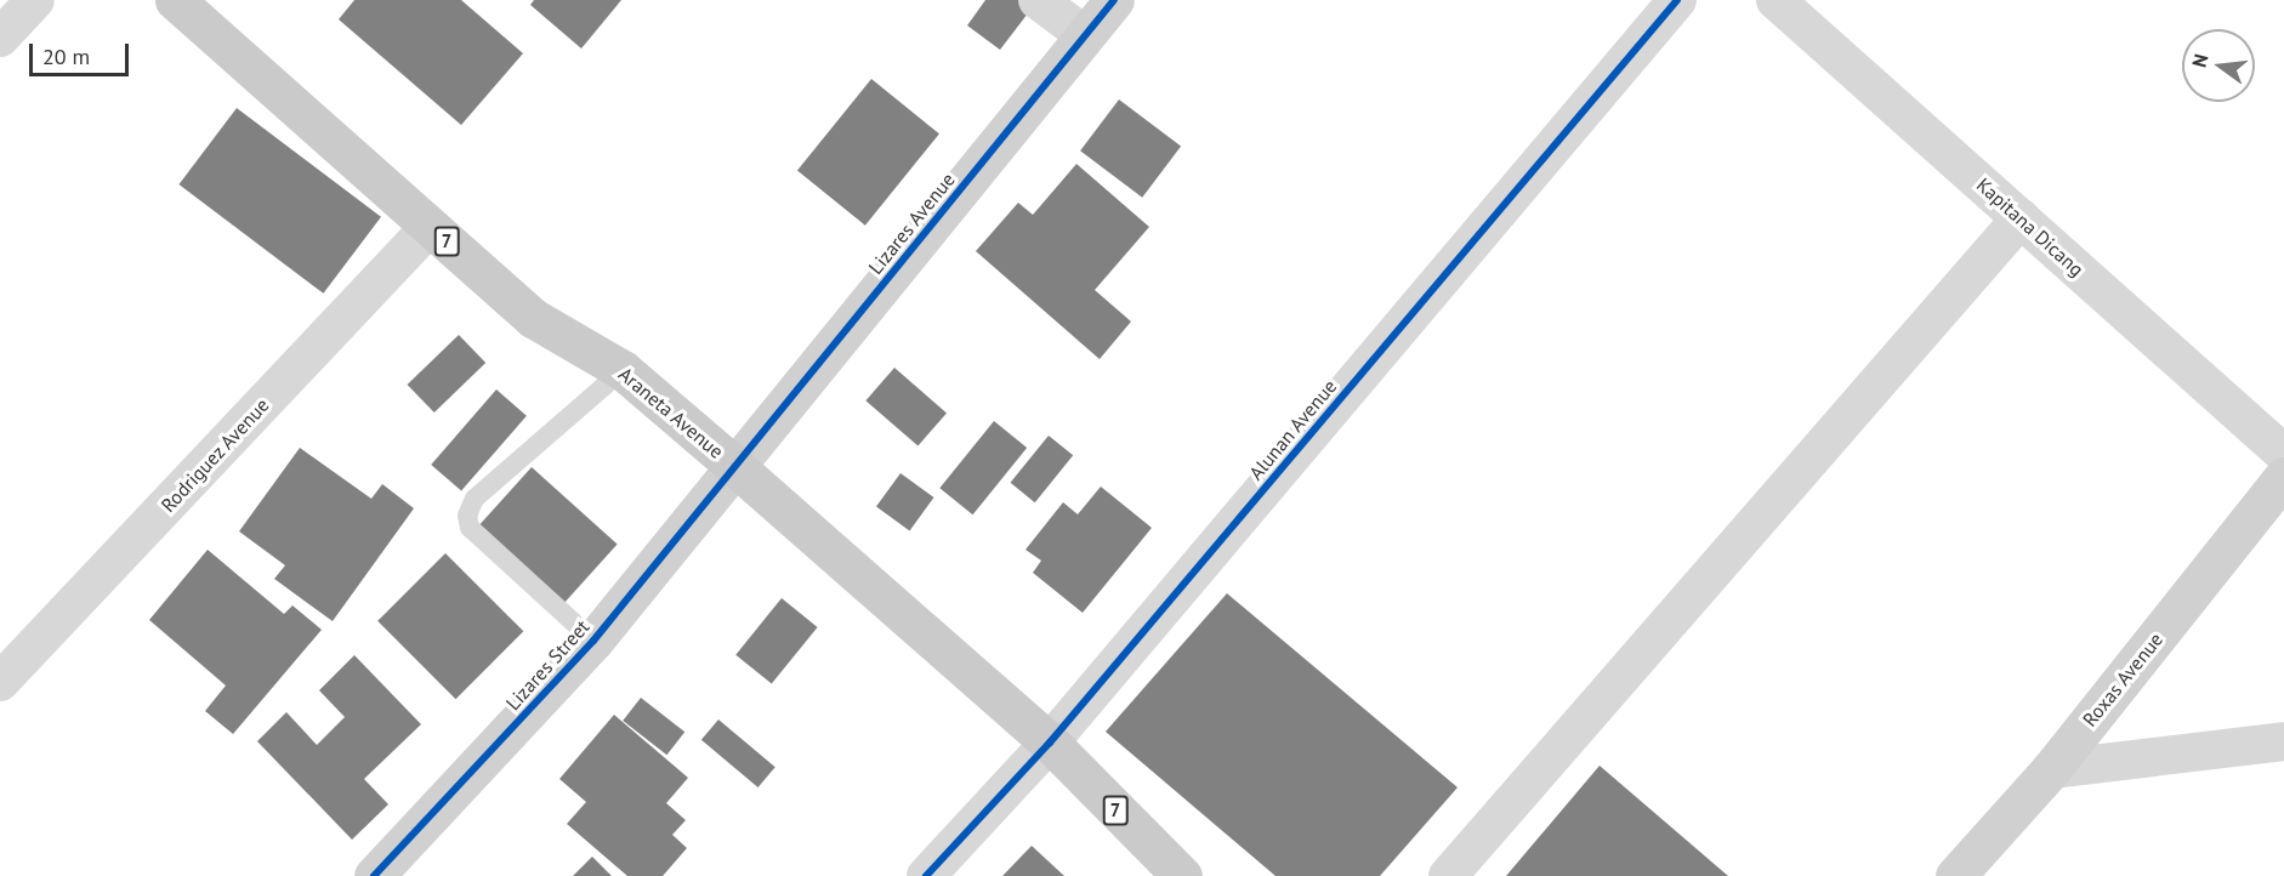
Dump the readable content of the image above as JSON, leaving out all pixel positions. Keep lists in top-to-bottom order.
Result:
{
  "streets": {
    "main road": ["7", "Araneta Avenue"],
    "street": [
      "Lizares Avenue",
      "Kapitana Dicang",
      "Alunan Avenue",
      "Rodriguez Avenue",
      "Lizares Street",
      "Roxas Avenue"
    ]
  },
  "crossings": [
    ["Lizares Avenue", "Araneta Avenue"],
    ["Lizares Avenue", "Lizares Street"],
    ["Araneta Avenue", "Alunan Avenue"],
    ["Araneta Avenue", "Rodriguez Avenue"],
    ["Araneta Avenue", "Lizares Street"]
  ],
  "scale_bar": "20 m",
  "north": "left"
}
